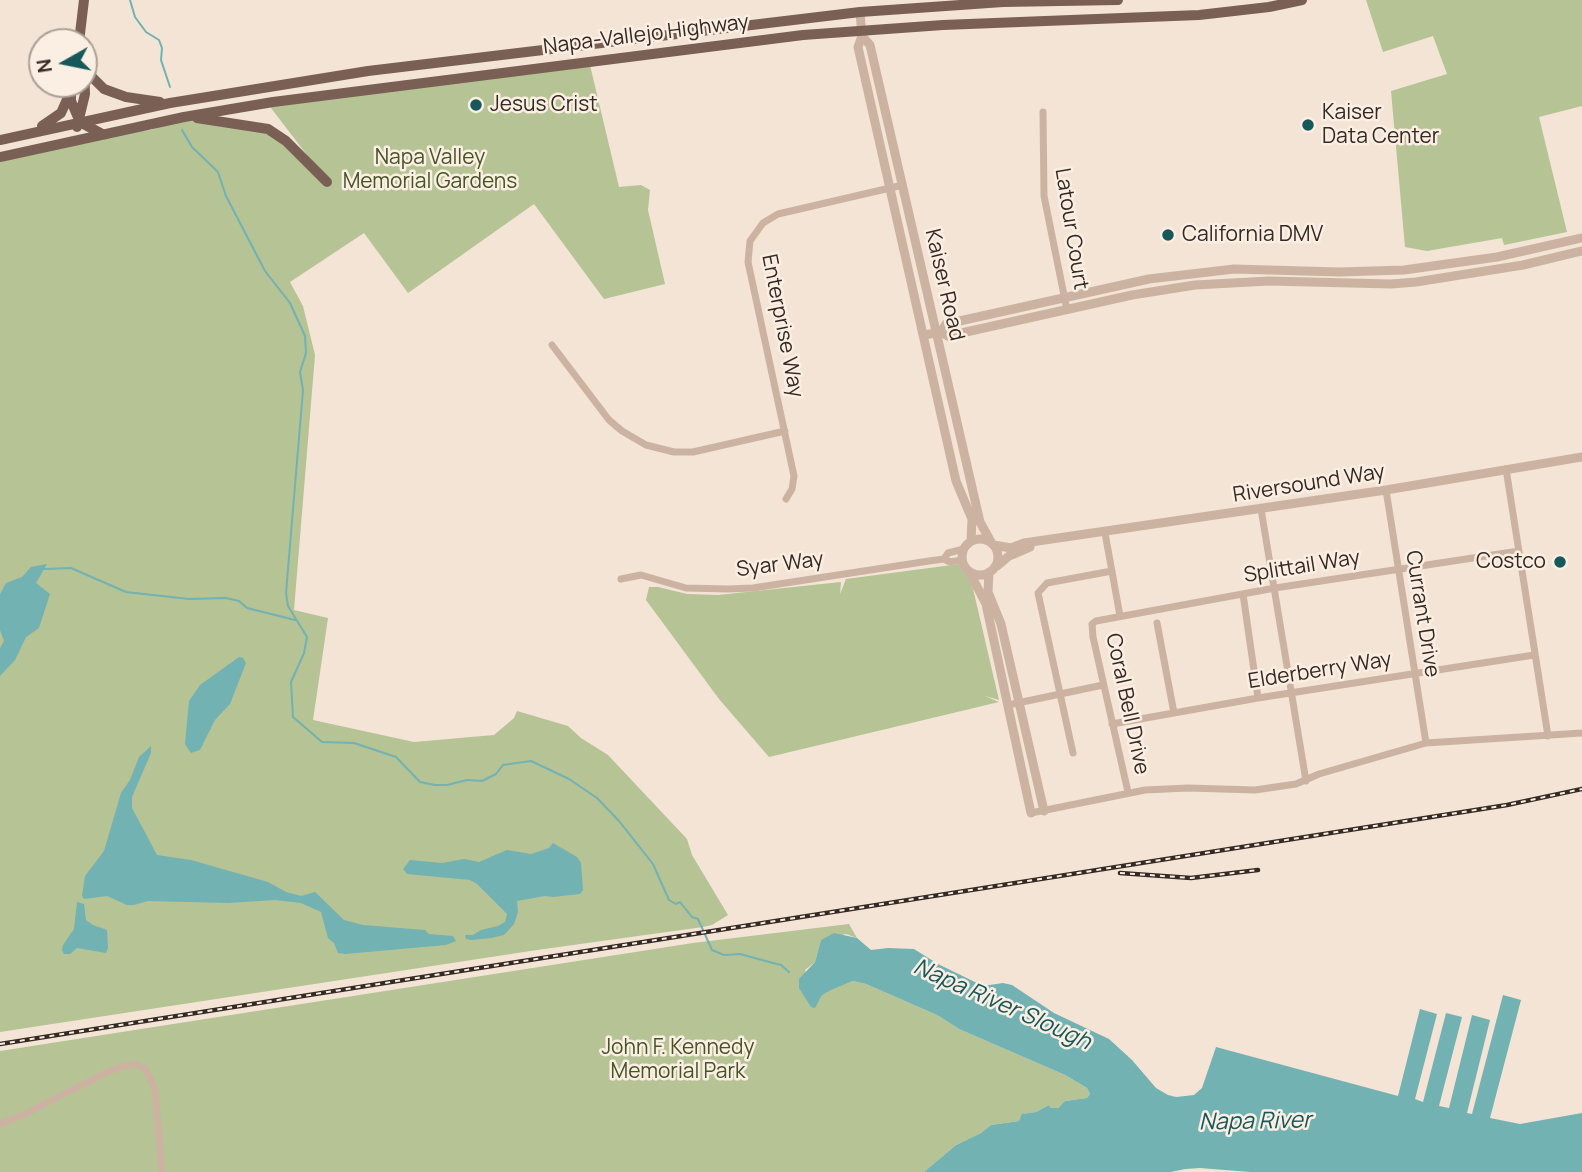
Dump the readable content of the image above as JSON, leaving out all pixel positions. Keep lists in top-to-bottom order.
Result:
{
  "streets": {
    "main road": ["Napa-Vallejo Highway"],
    "street": [
      "Latour Court",
      "Kaiser Road",
      "Enterprise Way",
      "Riversound Way",
      "Syar Way",
      "Splittail Way",
      "Currant Drive",
      "Elderberry Way",
      "Coral Bell Drive"
    ]
  },
  "crossings": [
    ["Napa-Vallejo Highway", "Kaiser Road"],
    ["Kaiser Road", "Enterprise Way"],
    ["Kaiser Road", "Riversound Way"],
    ["Kaiser Road", "Syar Way"],
    ["Riversound Way", "Syar Way"],
    ["Riversound Way", "Currant Drive"],
    ["Splittail Way", "Currant Drive"],
    ["Splittail Way", "Coral Bell Drive"],
    ["Currant Drive", "Elderberry Way"],
    ["Elderberry Way", "Coral Bell Drive"]
  ],
  "water": ["Napa River Slough", "Napa River"],
  "parks": ["Napa Valley Memorial Gardens", "John F. Kennedy Memorial Park"],
  "places": [
    "Jesus Crist",
    "Kaiser Data Center",
    "California DMV",
    "Costco"
  ],
  "north": "left"
}
